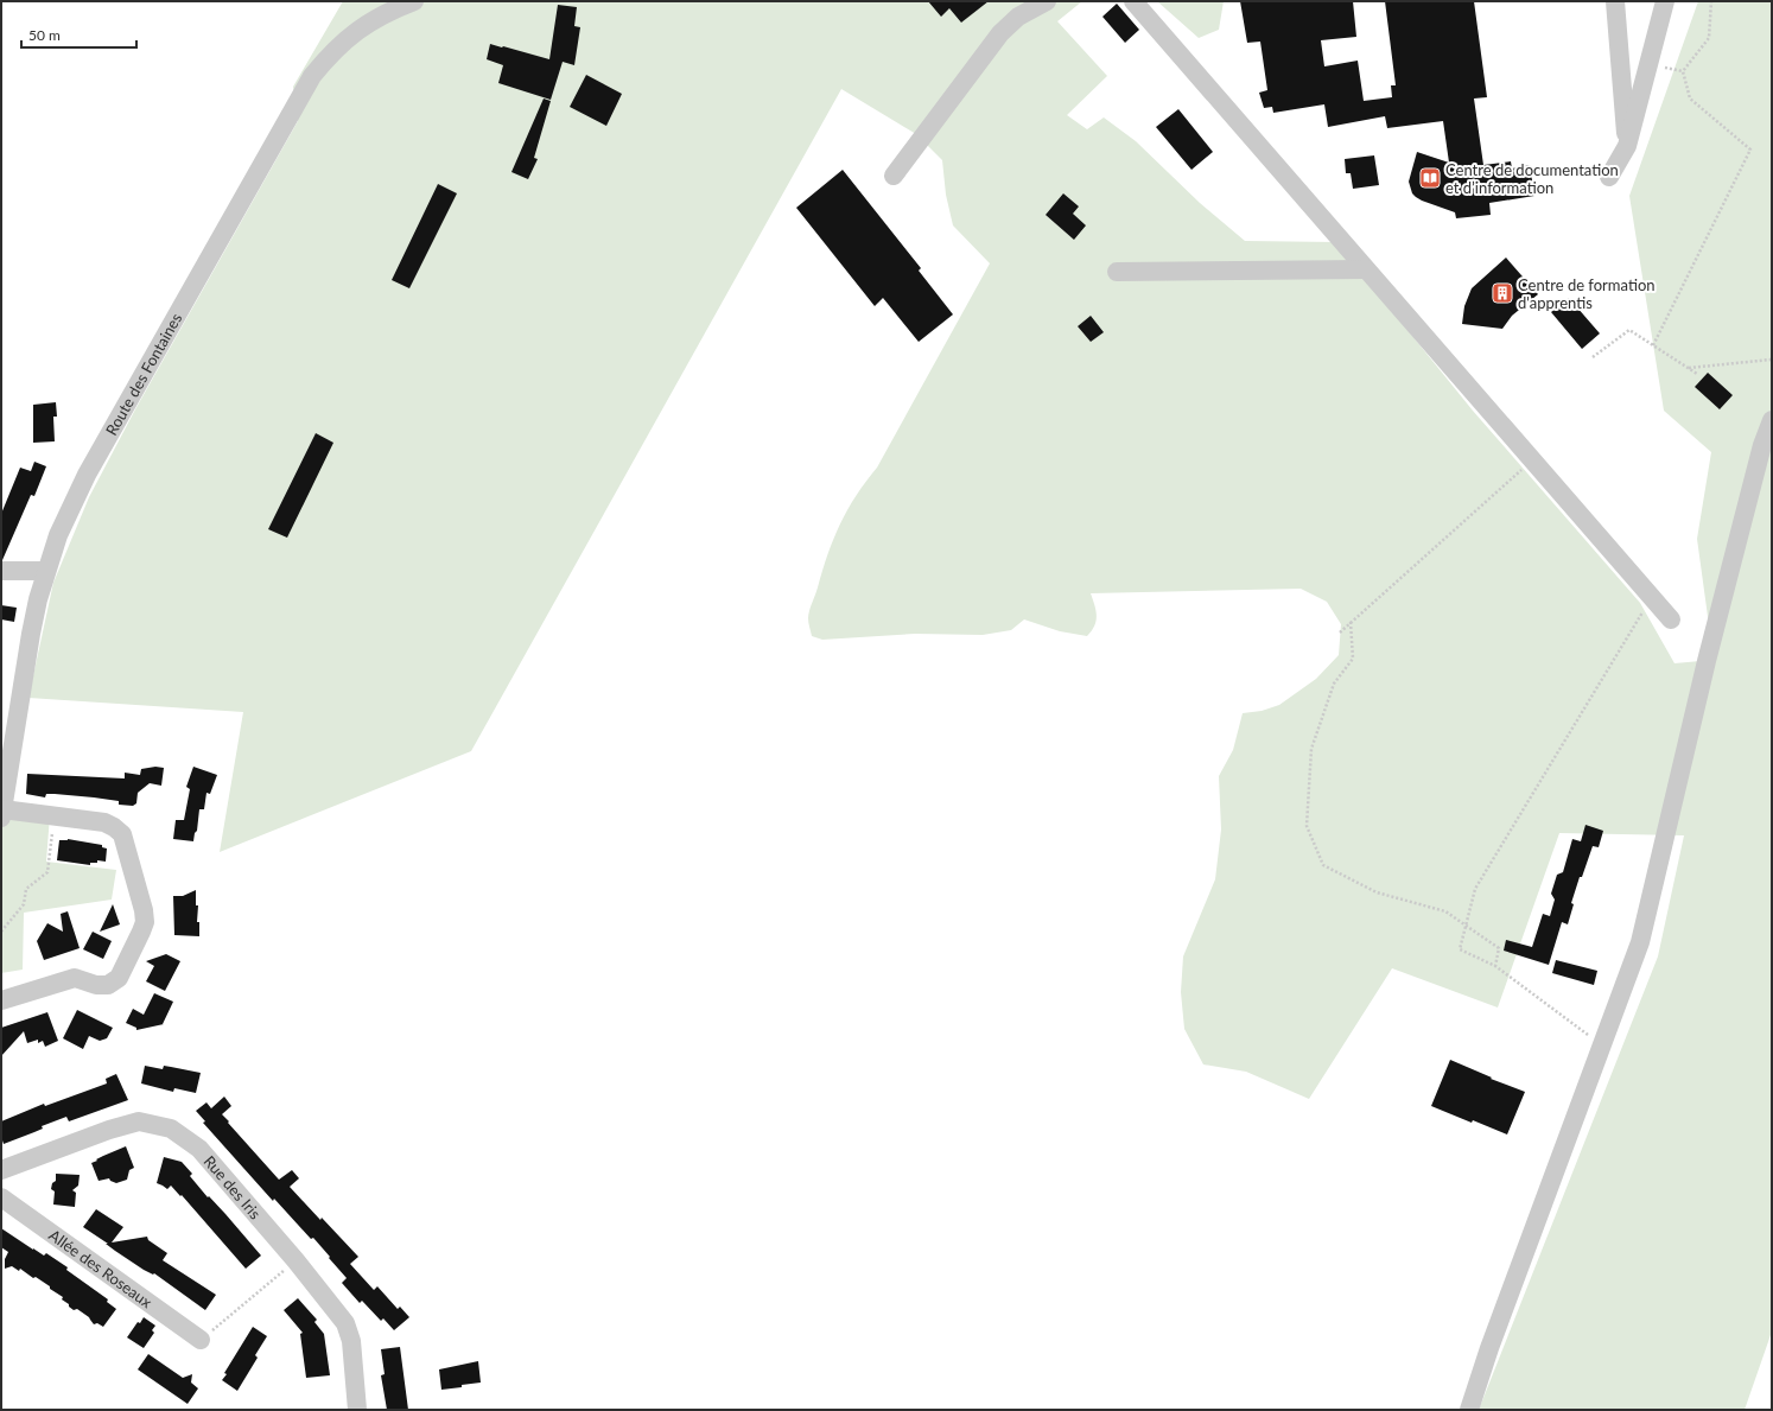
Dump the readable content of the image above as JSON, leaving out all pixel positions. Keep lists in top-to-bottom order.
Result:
{
  "streets": {
    "street": ["Route des Fontaines", "Rue des Iris", "Allée des Roseaux"]
  },
  "places": {
    "library": ["Centre de documentation et d’information"],
    "building": ["Centre de formation d'apprentis"]
  },
  "scale_bar": "50 m"
}
